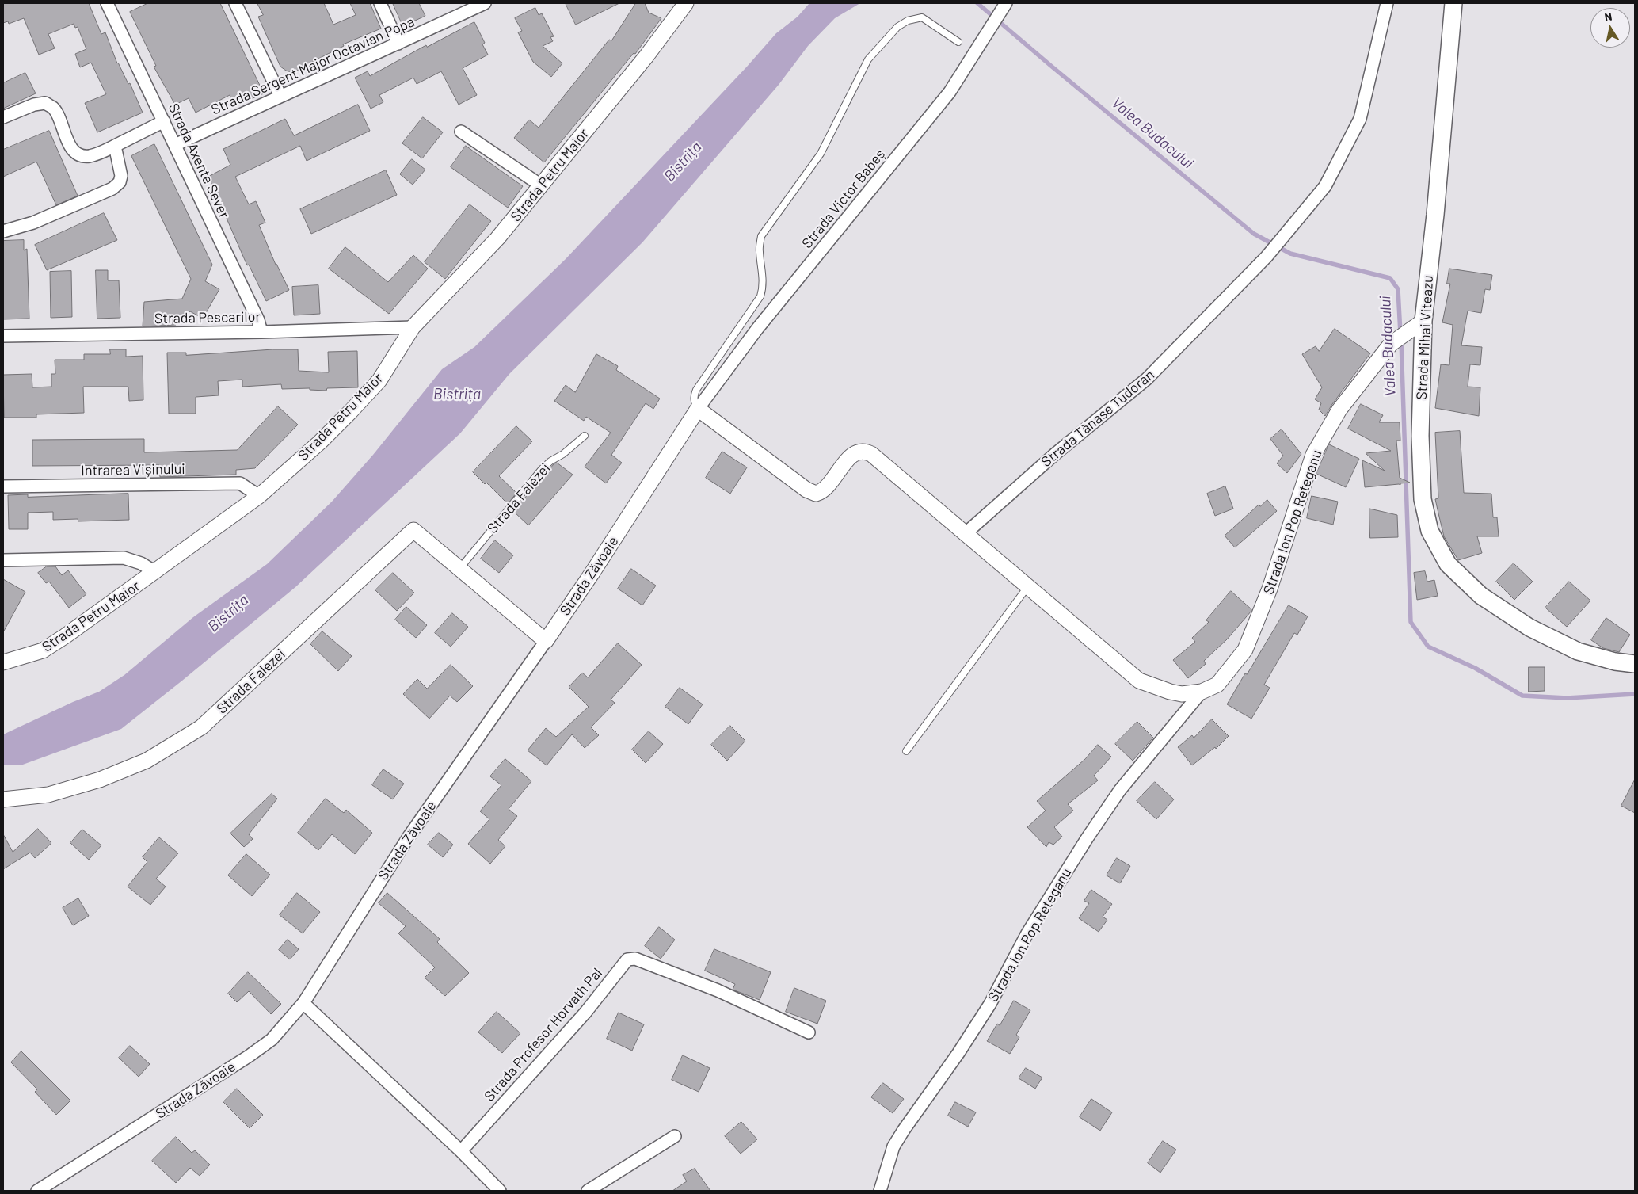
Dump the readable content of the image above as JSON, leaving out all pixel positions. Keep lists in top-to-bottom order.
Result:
{
  "streets": {
    "main road": ["Strada Mihai Viteazu"],
    "street": [
      "Strada Sergent Major Octavian Popa",
      "Strada Axente Sever",
      "Strada Petru Maior",
      "Strada Victor Babeș",
      "Strada Pescarilor",
      "Strada Tănase Tudoran",
      "Intrarea Vișinului",
      "Strada Falezei",
      "Strada Ion Pop Reteganu",
      "Strada Zăvoaie",
      "Strada Profesor Horvath Pal"
    ]
  },
  "crossings": [
    ["Strada Sergent Major Octavian Popa", "Strada Axente Sever"],
    ["Strada Axente Sever", "Strada Pescarilor"],
    ["Strada Petru Maior", "Strada Pescarilor"],
    ["Strada Petru Maior", "Intrarea Vișinului"],
    ["Strada Victor Babeș", "Strada Zăvoaie"],
    ["Strada Mihai Viteazu", "Strada Ion Pop Reteganu"],
    ["Strada Tănase Tudoran", "Strada Ion Pop Reteganu"],
    ["Strada Falezei", "Strada Zăvoaie"]
  ],
  "water": ["Valea Budacului", "Bistrița"],
  "north": "top"
}
